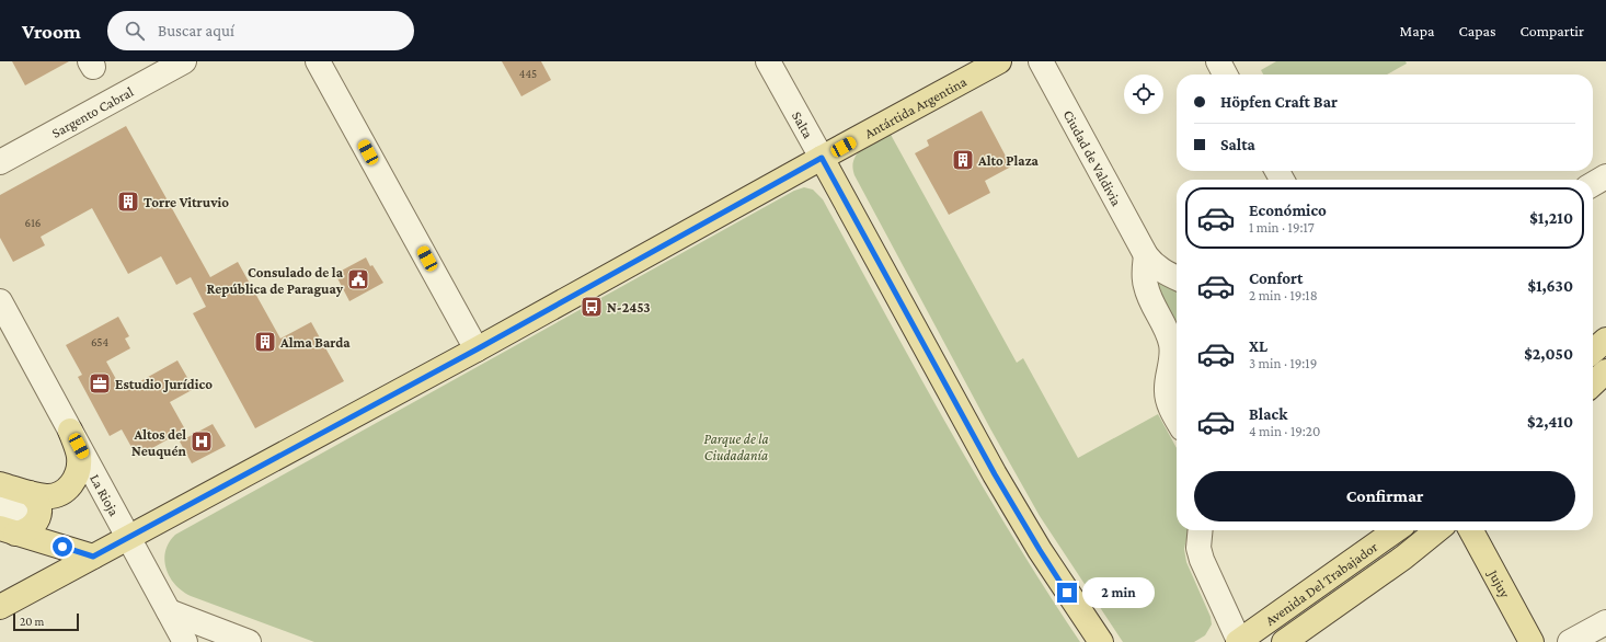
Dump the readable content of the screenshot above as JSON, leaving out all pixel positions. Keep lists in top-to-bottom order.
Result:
{
  "streets": {
    "main road": [
      "Antártida Argentina",
      "Salta",
      "Jujuy",
      "Avenida Del Trabajador"
    ],
    "street": ["Sargento Cabral", "Ciudad de Valdivia", "La Rioja"]
  },
  "crossings": [
    ["Antártida Argentina", "Salta"],
    ["Antártida Argentina", "La Rioja"]
  ],
  "parks": ["Parque de la Ciudadanía"],
  "places": {
    "building": ["Alto Plaza", "Torre Vitruvio", "Alma Barda"],
    "public building": ["Consulado de la República de Paraguay"],
    "bus stop": ["N-2453"],
    "office": ["Estudio Jurídico"],
    "hospital": ["Altos del Neuquén"]
  },
  "house_numbers": ["445", "616", "654"],
  "scale_bar": "20 m",
  "page": {
    "header": "Vroom",
    "search": "Buscar aquí",
    "nav": ["Mapa", "Capas", "Compartir"],
    "banner": ["Höpfen Craft Bar", "Salta"],
    "list": [
      {
        "name": "Económico",
        "note": "1 min · 19:17",
        "value": "$1,210"
      },
      {
        "name": "Confort",
        "note": "2 min · 19:18",
        "value": "$1,630"
      },
      {
        "name": "XL",
        "note": "3 min · 19:19",
        "value": "$2,050"
      },
      {
        "name": "Black",
        "note": "4 min · 19:20",
        "value": "$2,410"
      }
    ],
    "buttons": "Confirmar",
    "bubble": "2 min",
    "scale": "20 m"
  }
}
